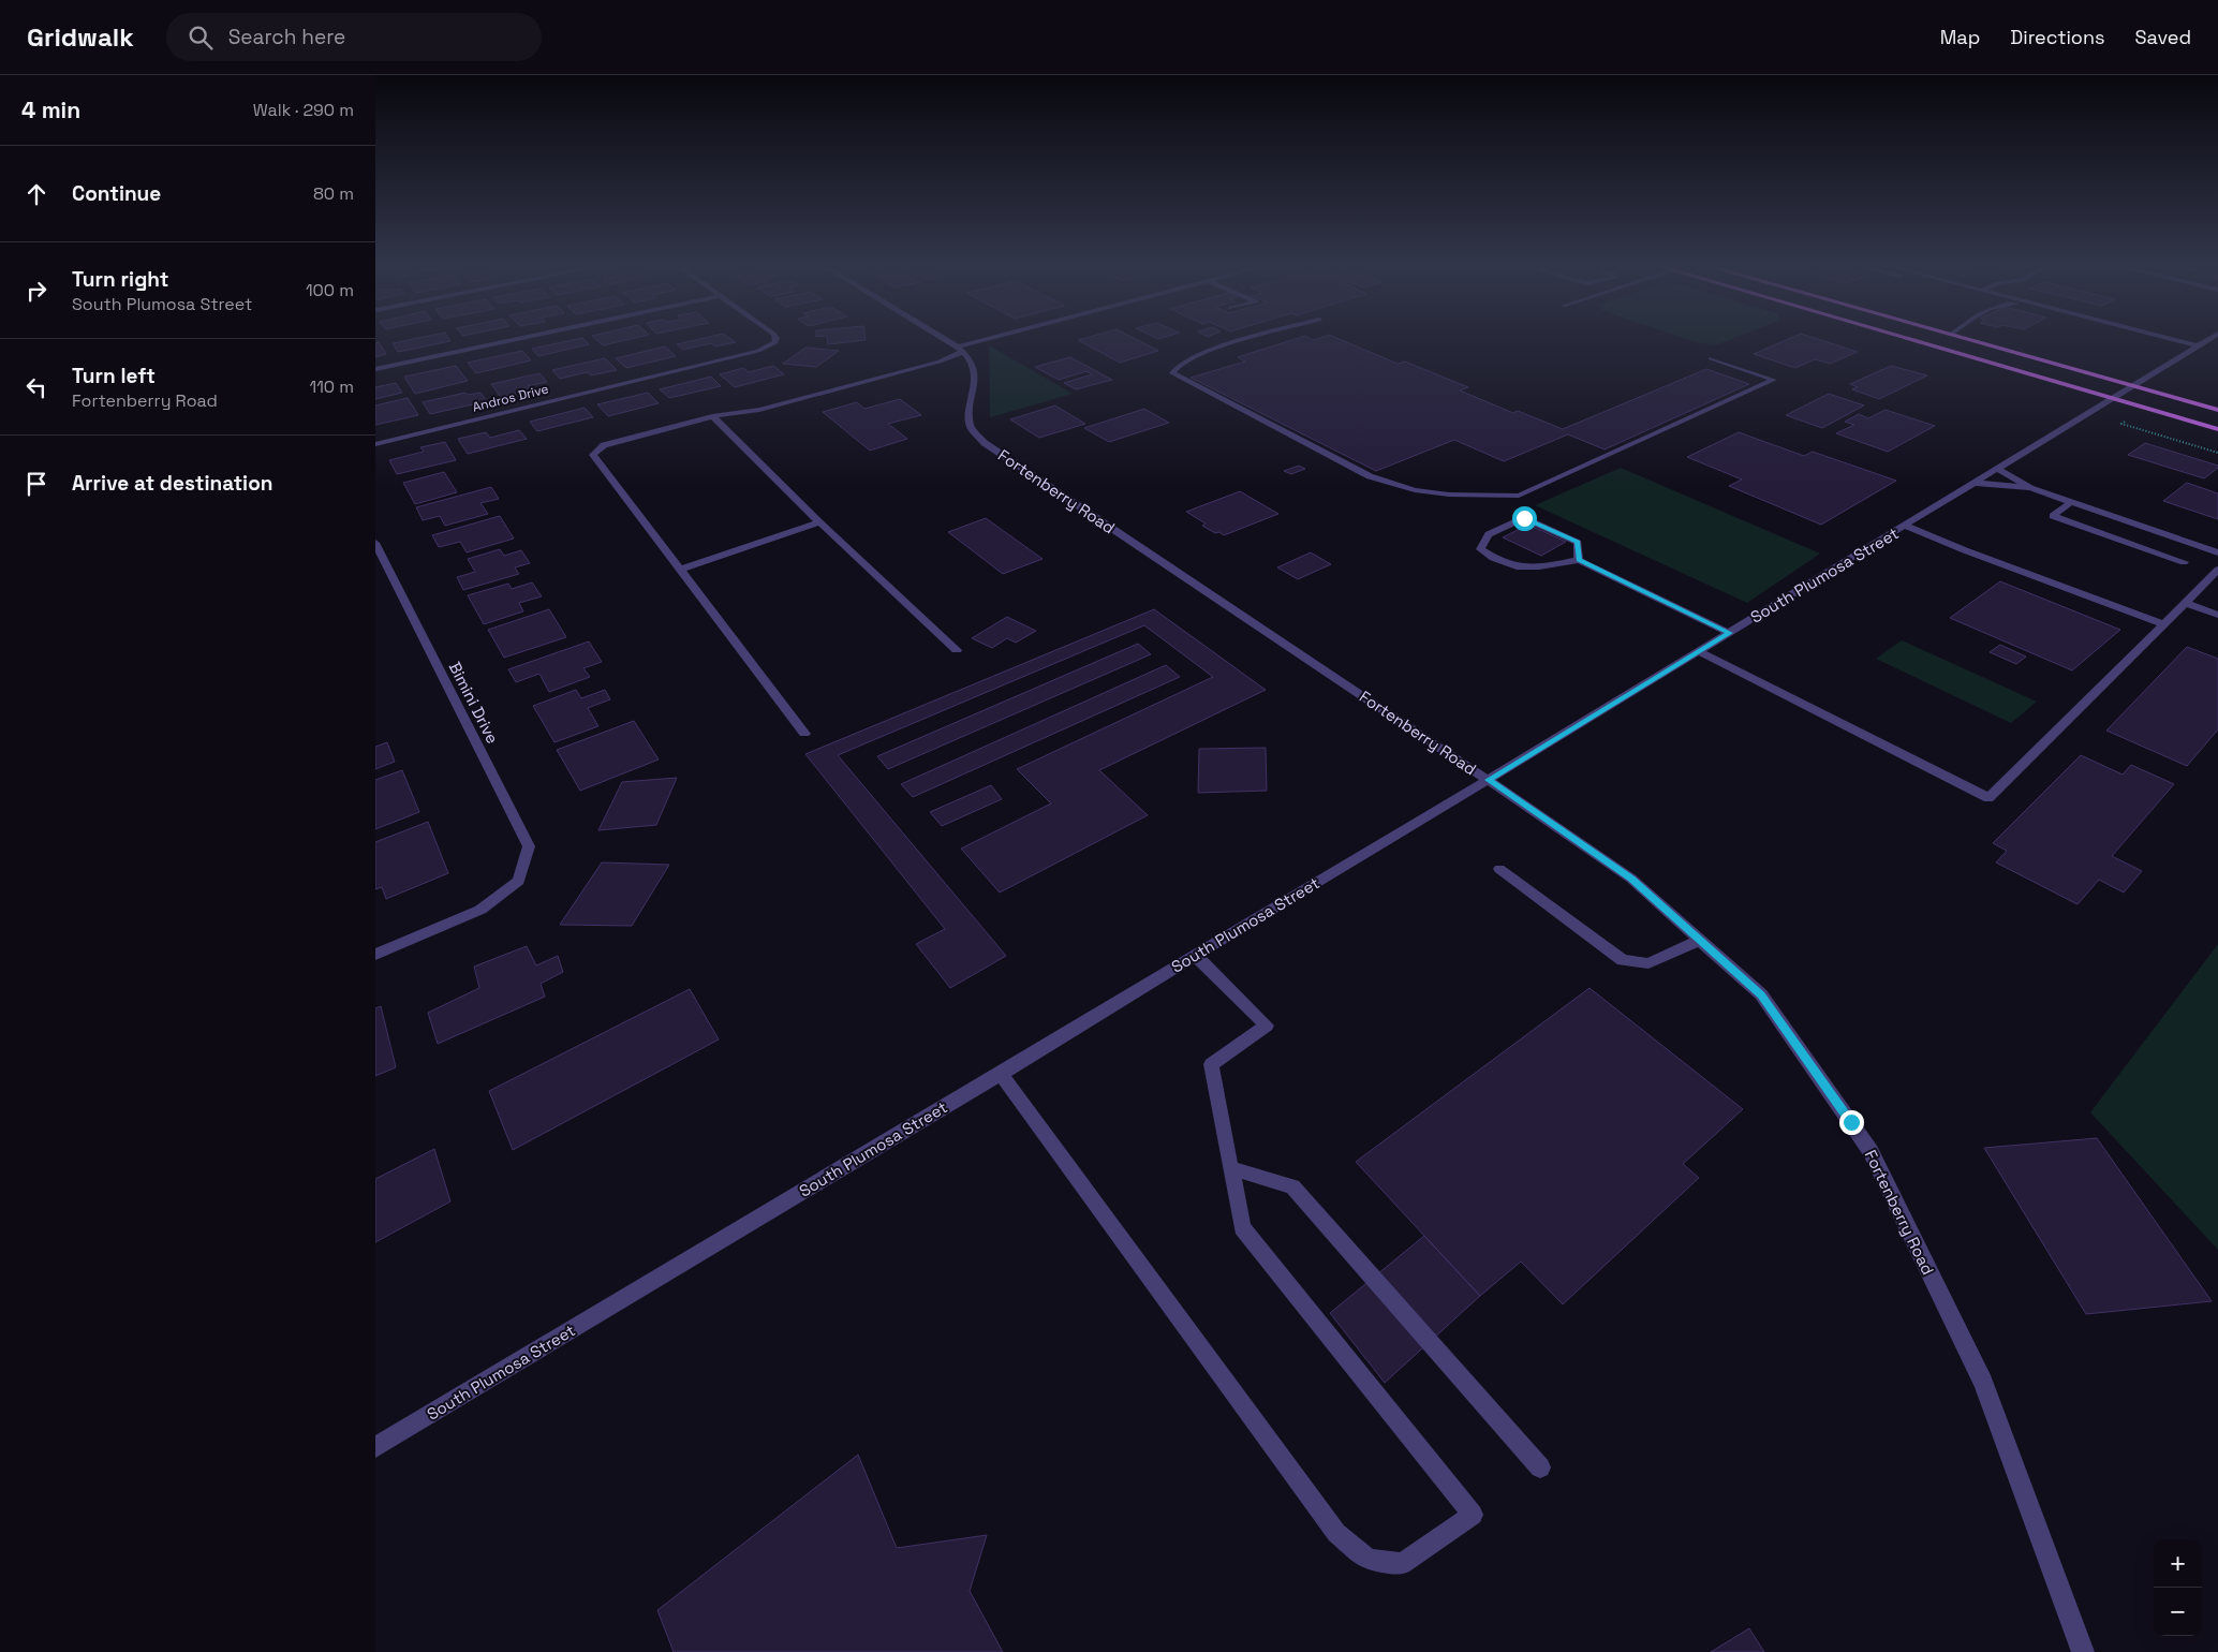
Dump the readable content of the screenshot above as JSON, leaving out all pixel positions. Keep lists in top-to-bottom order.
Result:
{
  "streets": {
    "street": [
      "Andros Drive",
      "Fortenberry Road",
      "South Plumosa Street",
      "Bimini Drive"
    ]
  },
  "crossings": [
    ["Fortenberry Road", "South Plumosa Street"]
  ],
  "page": {
    "header": "Gridwalk",
    "search": "Search here",
    "nav": ["Map", "Directions", "Saved"],
    "heading": ["4 min", "Walk · 290 m"],
    "list": [
      ["Continue", "80 m"],
      ["Turn right", "South Plumosa Street", "100 m"],
      ["Turn left", "Fortenberry Road", "110 m"],
      "Arrive at destination"
    ],
    "map_buttons": ["+", "−"]
  }
}
